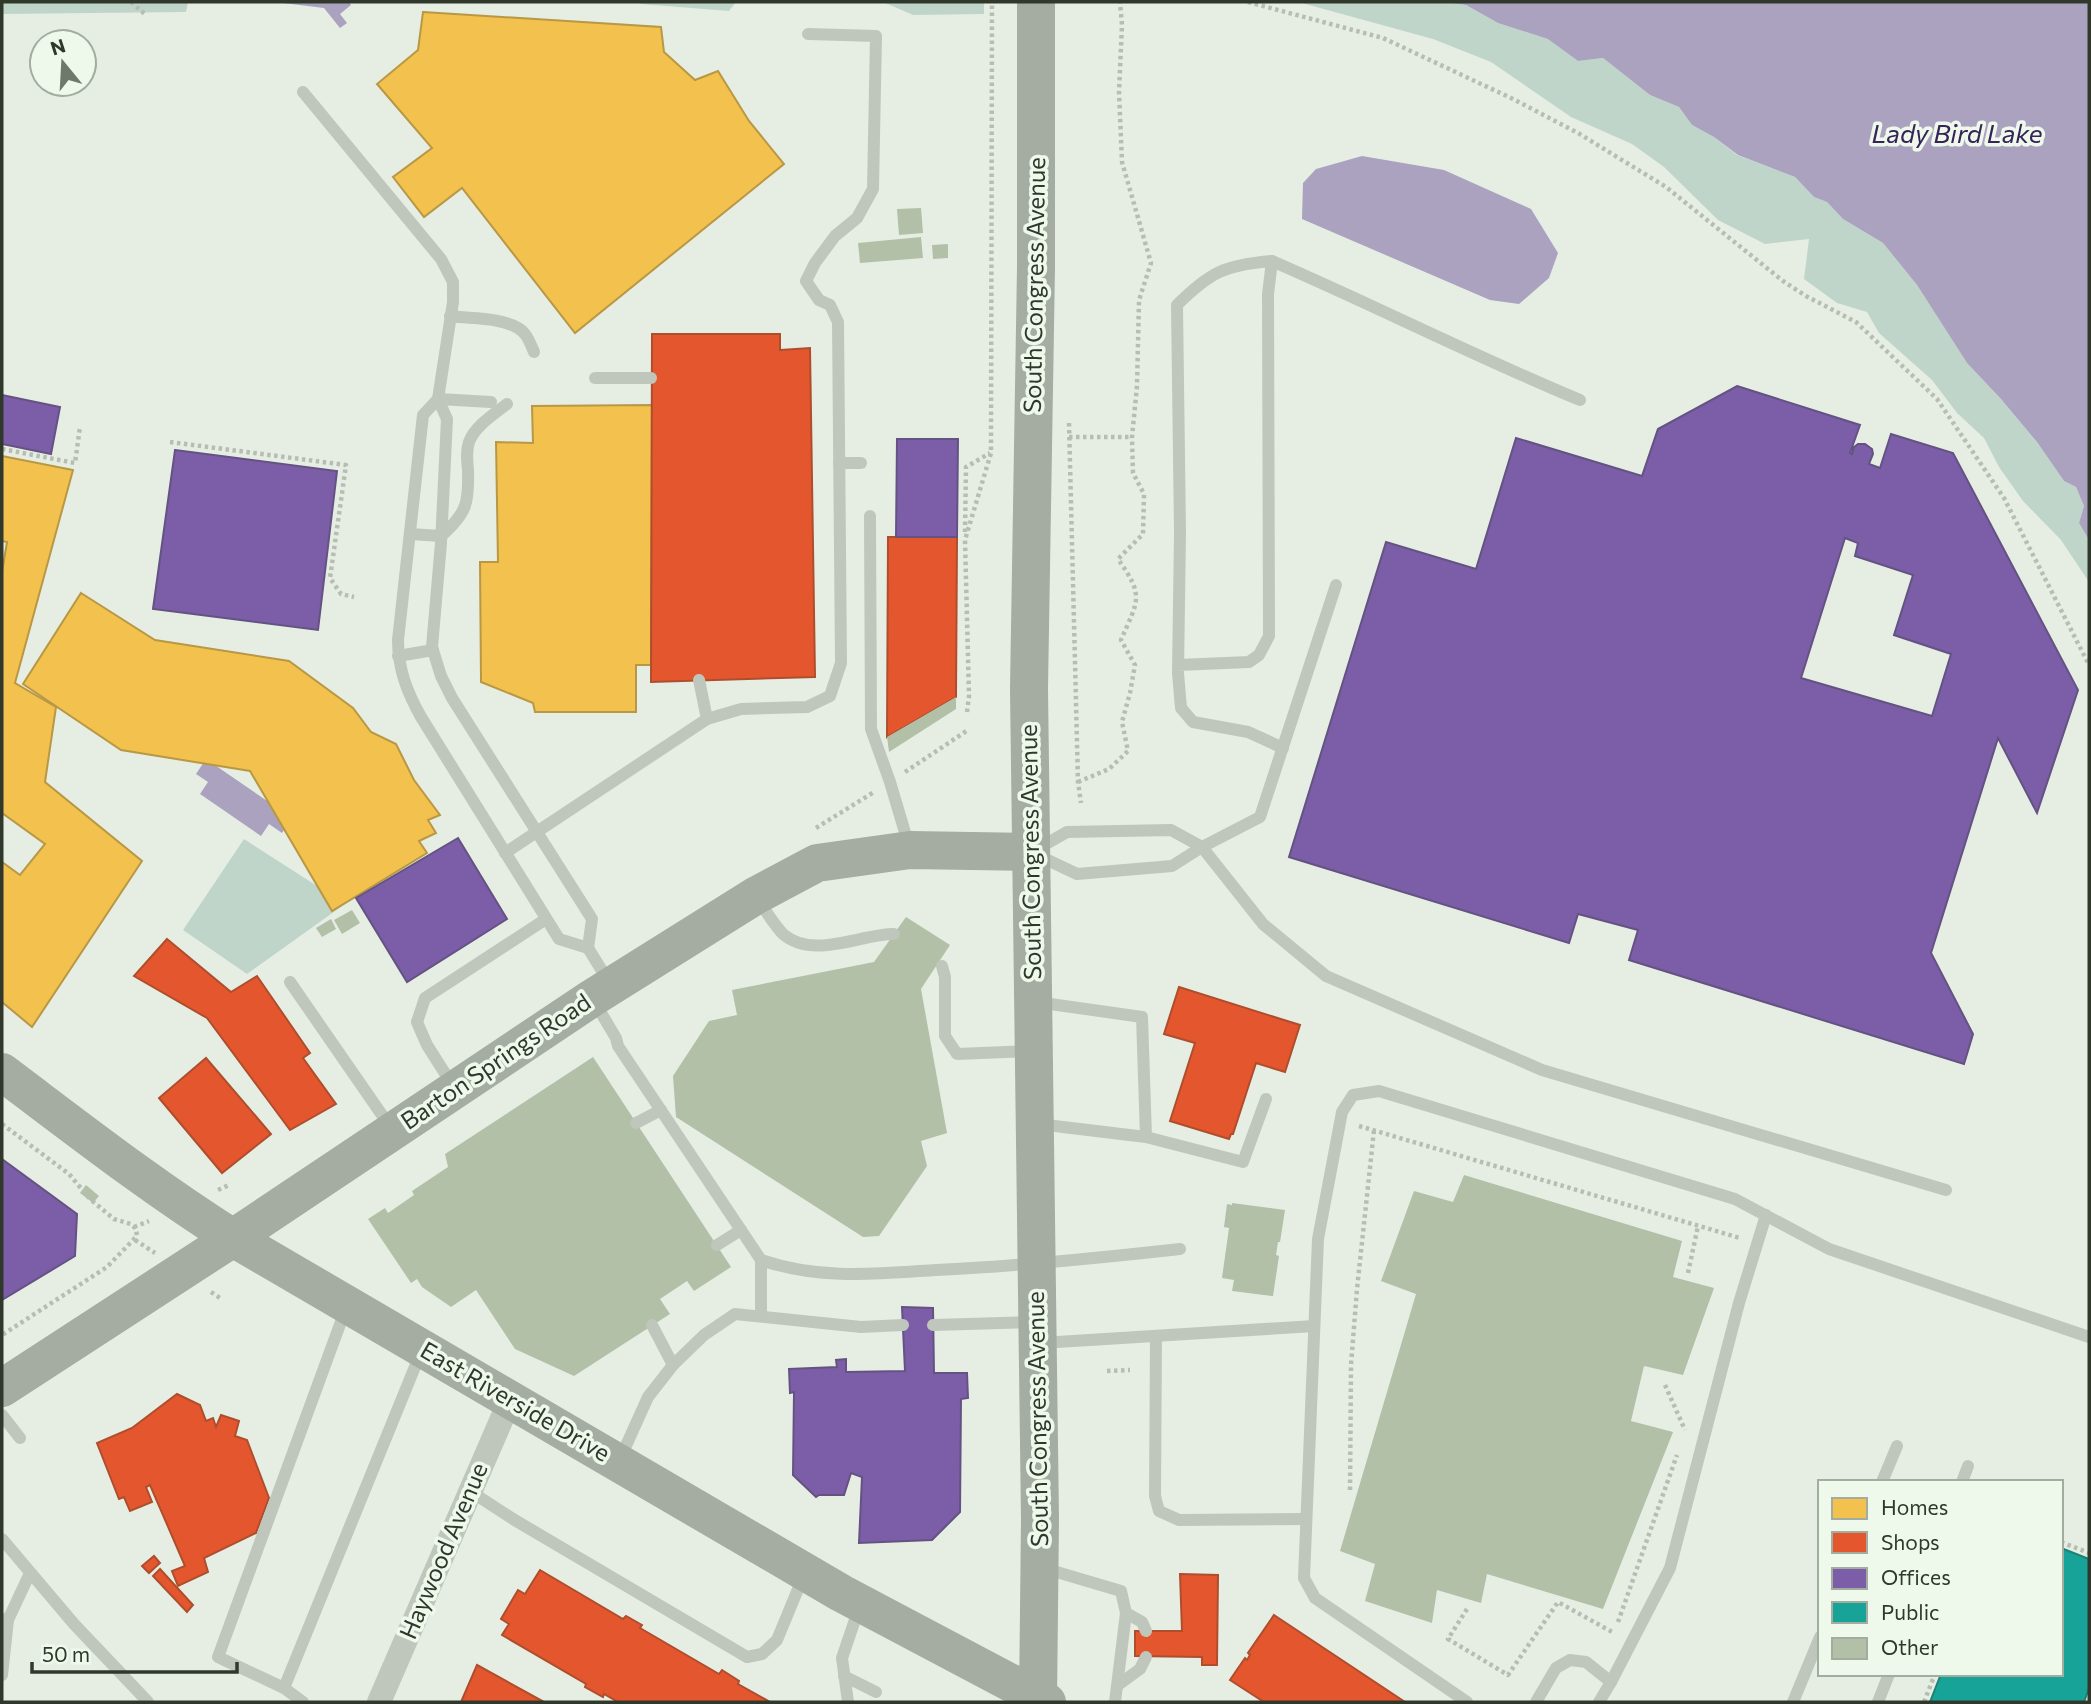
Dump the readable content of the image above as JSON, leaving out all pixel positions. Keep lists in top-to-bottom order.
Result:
{
  "streets": {
    "main road": ["South Congress Avenue", "Barton Springs Road", "East Riverside Drive"],
    "street": ["Haywood Avenue"]
  },
  "crossings": [
    ["South Congress Avenue", "Barton Springs Road"],
    ["South Congress Avenue", "East Riverside Drive"],
    ["Barton Springs Road", "East Riverside Drive"],
    ["East Riverside Drive", "Haywood Avenue"]
  ],
  "water": ["Lady Bird Lake"],
  "legend": [
    "Homes",
    "Shops",
    "Offices",
    "Public",
    "Other"
  ],
  "scale_bar": "50 m",
  "north": "top"
}
